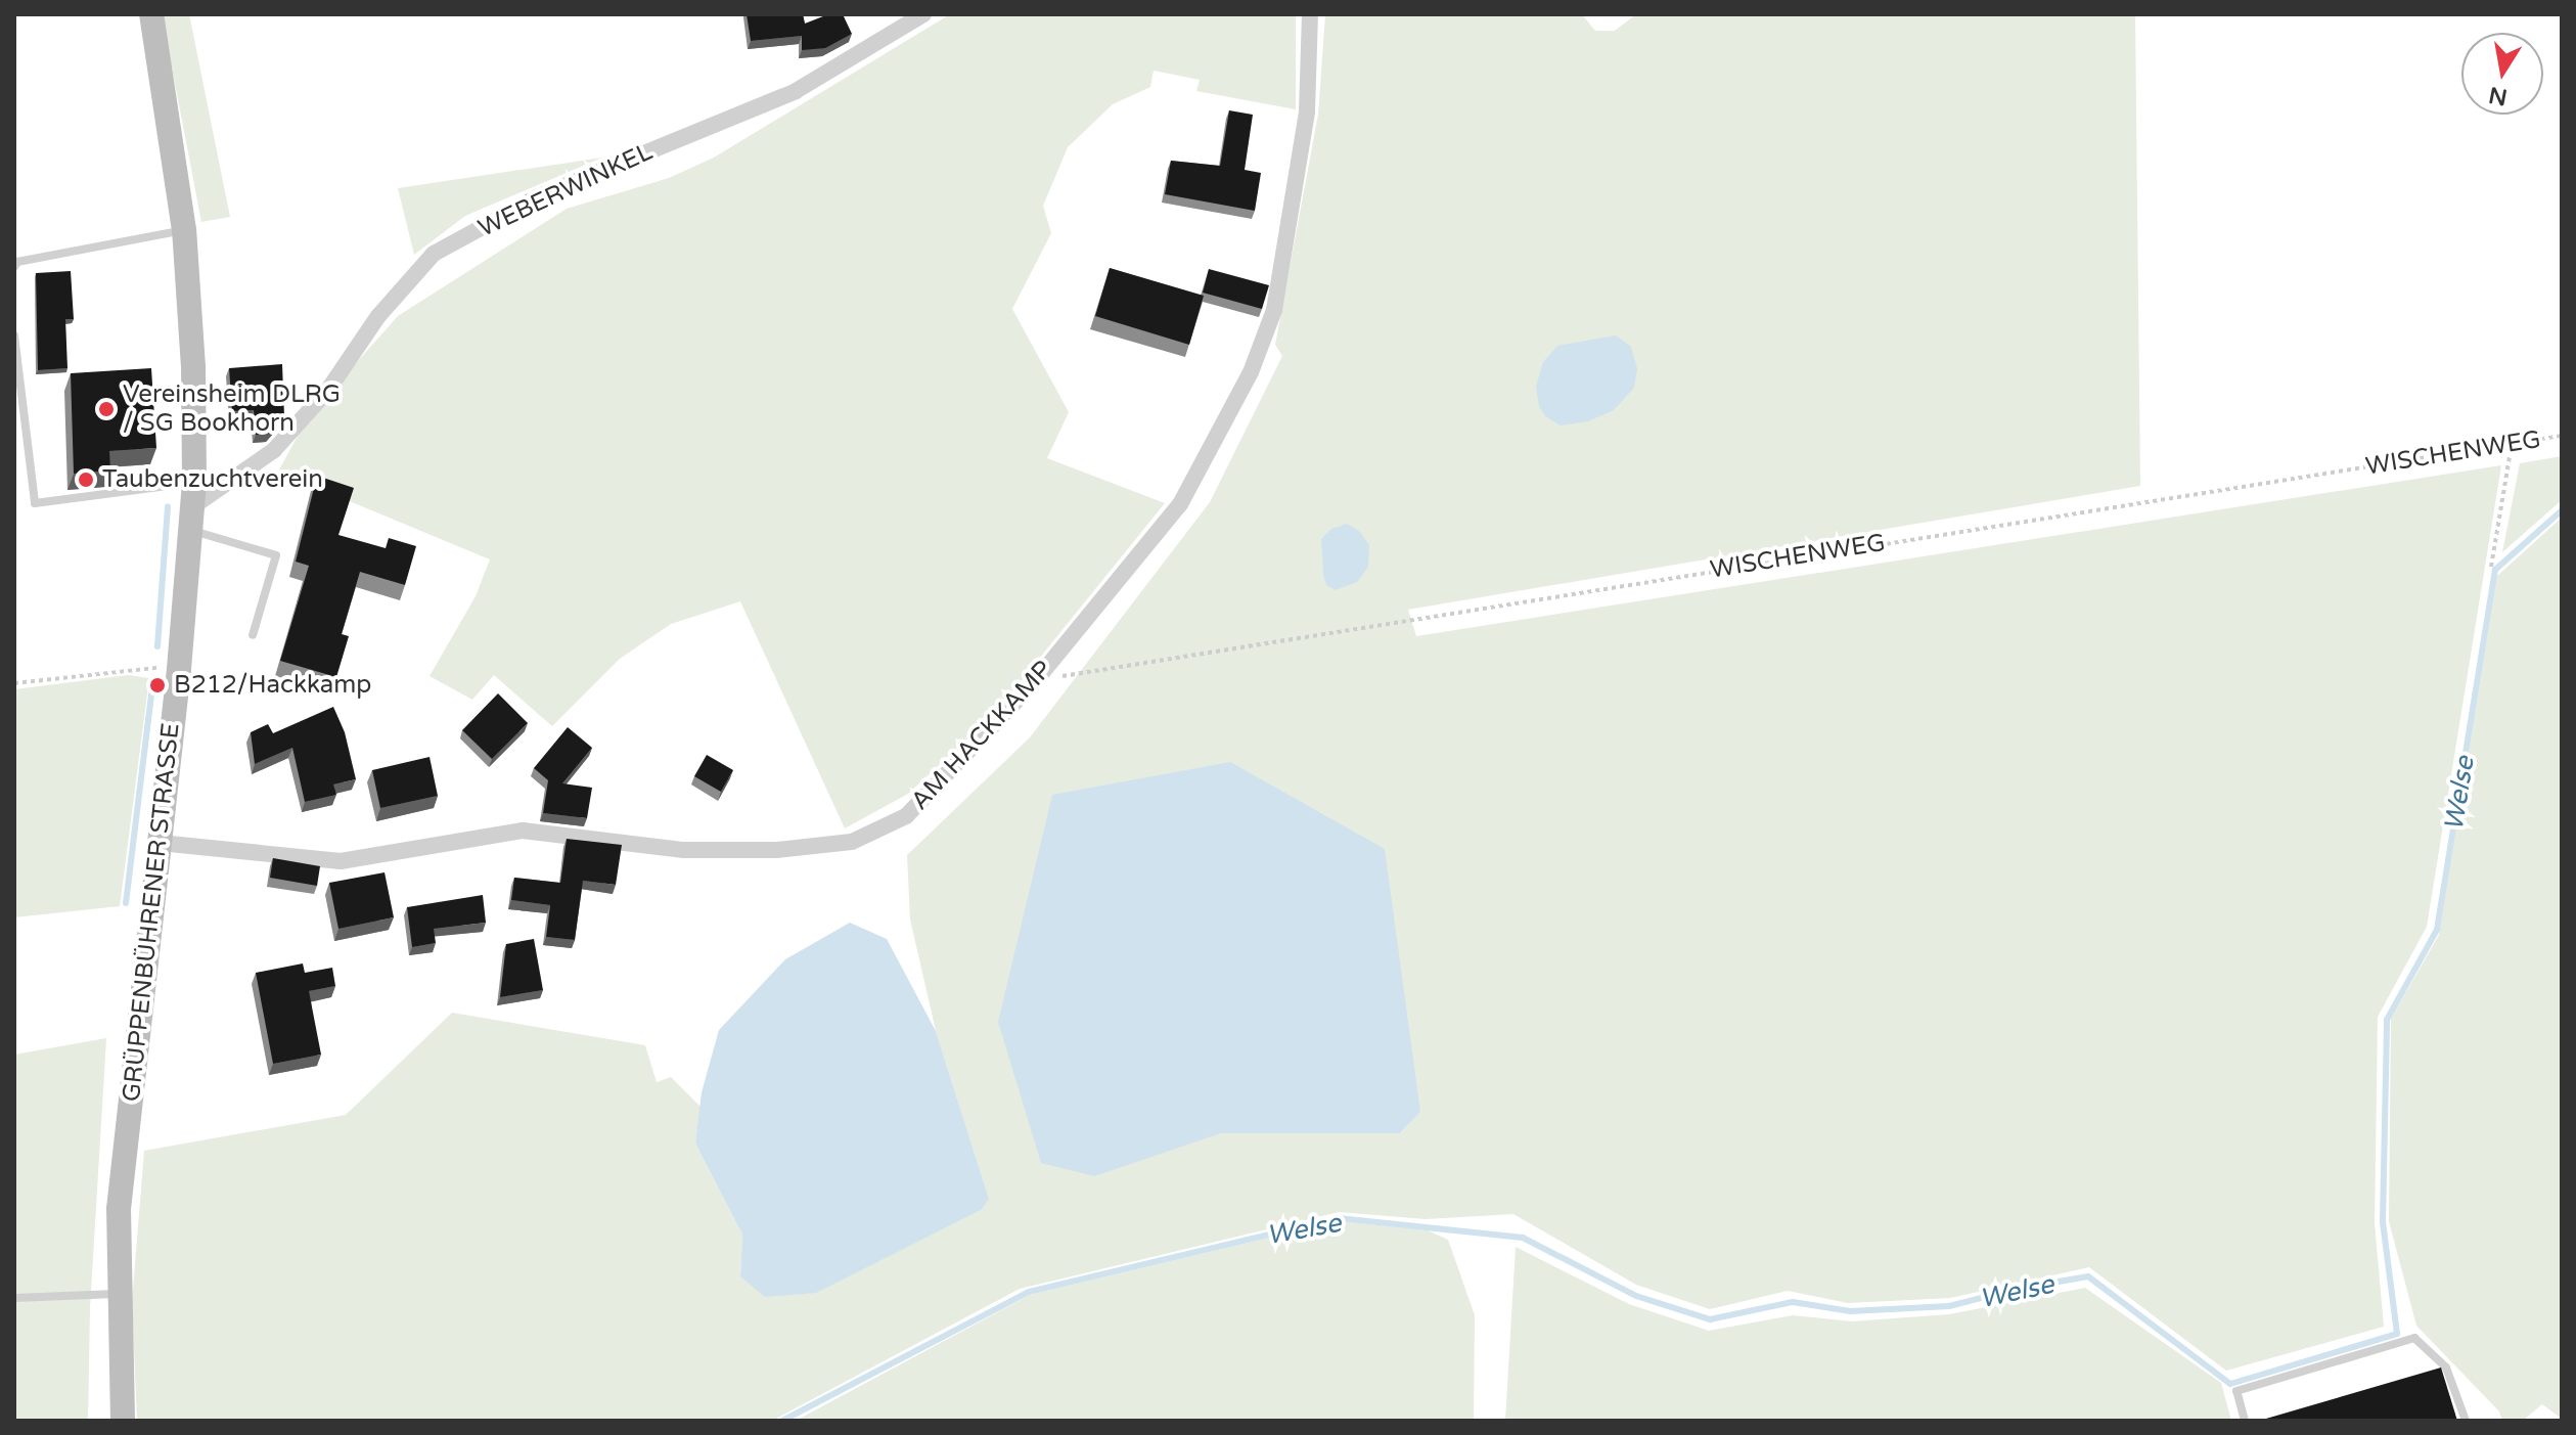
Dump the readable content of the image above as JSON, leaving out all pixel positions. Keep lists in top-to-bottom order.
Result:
{
  "streets": {
    "main road": ["GRÜPPENBÜHRENER STRASSE"],
    "street": ["WEBERWINKEL", "AM HACKKAMP"],
    "path": ["WISCHENWEG"]
  },
  "crossings": [
    ["WEBERWINKEL", "GRÜPPENBÜHRENER STRASSE"],
    ["WISCHENWEG", "AM HACKKAMP"],
    ["AM HACKKAMP", "GRÜPPENBÜHRENER STRASSE"]
  ],
  "water": ["Welse"],
  "places": ["Vereinsheim DLRG / SG Bookhorn", "Taubenzuchtverein", "B212/Hackkamp"],
  "north": "bottom"
}
